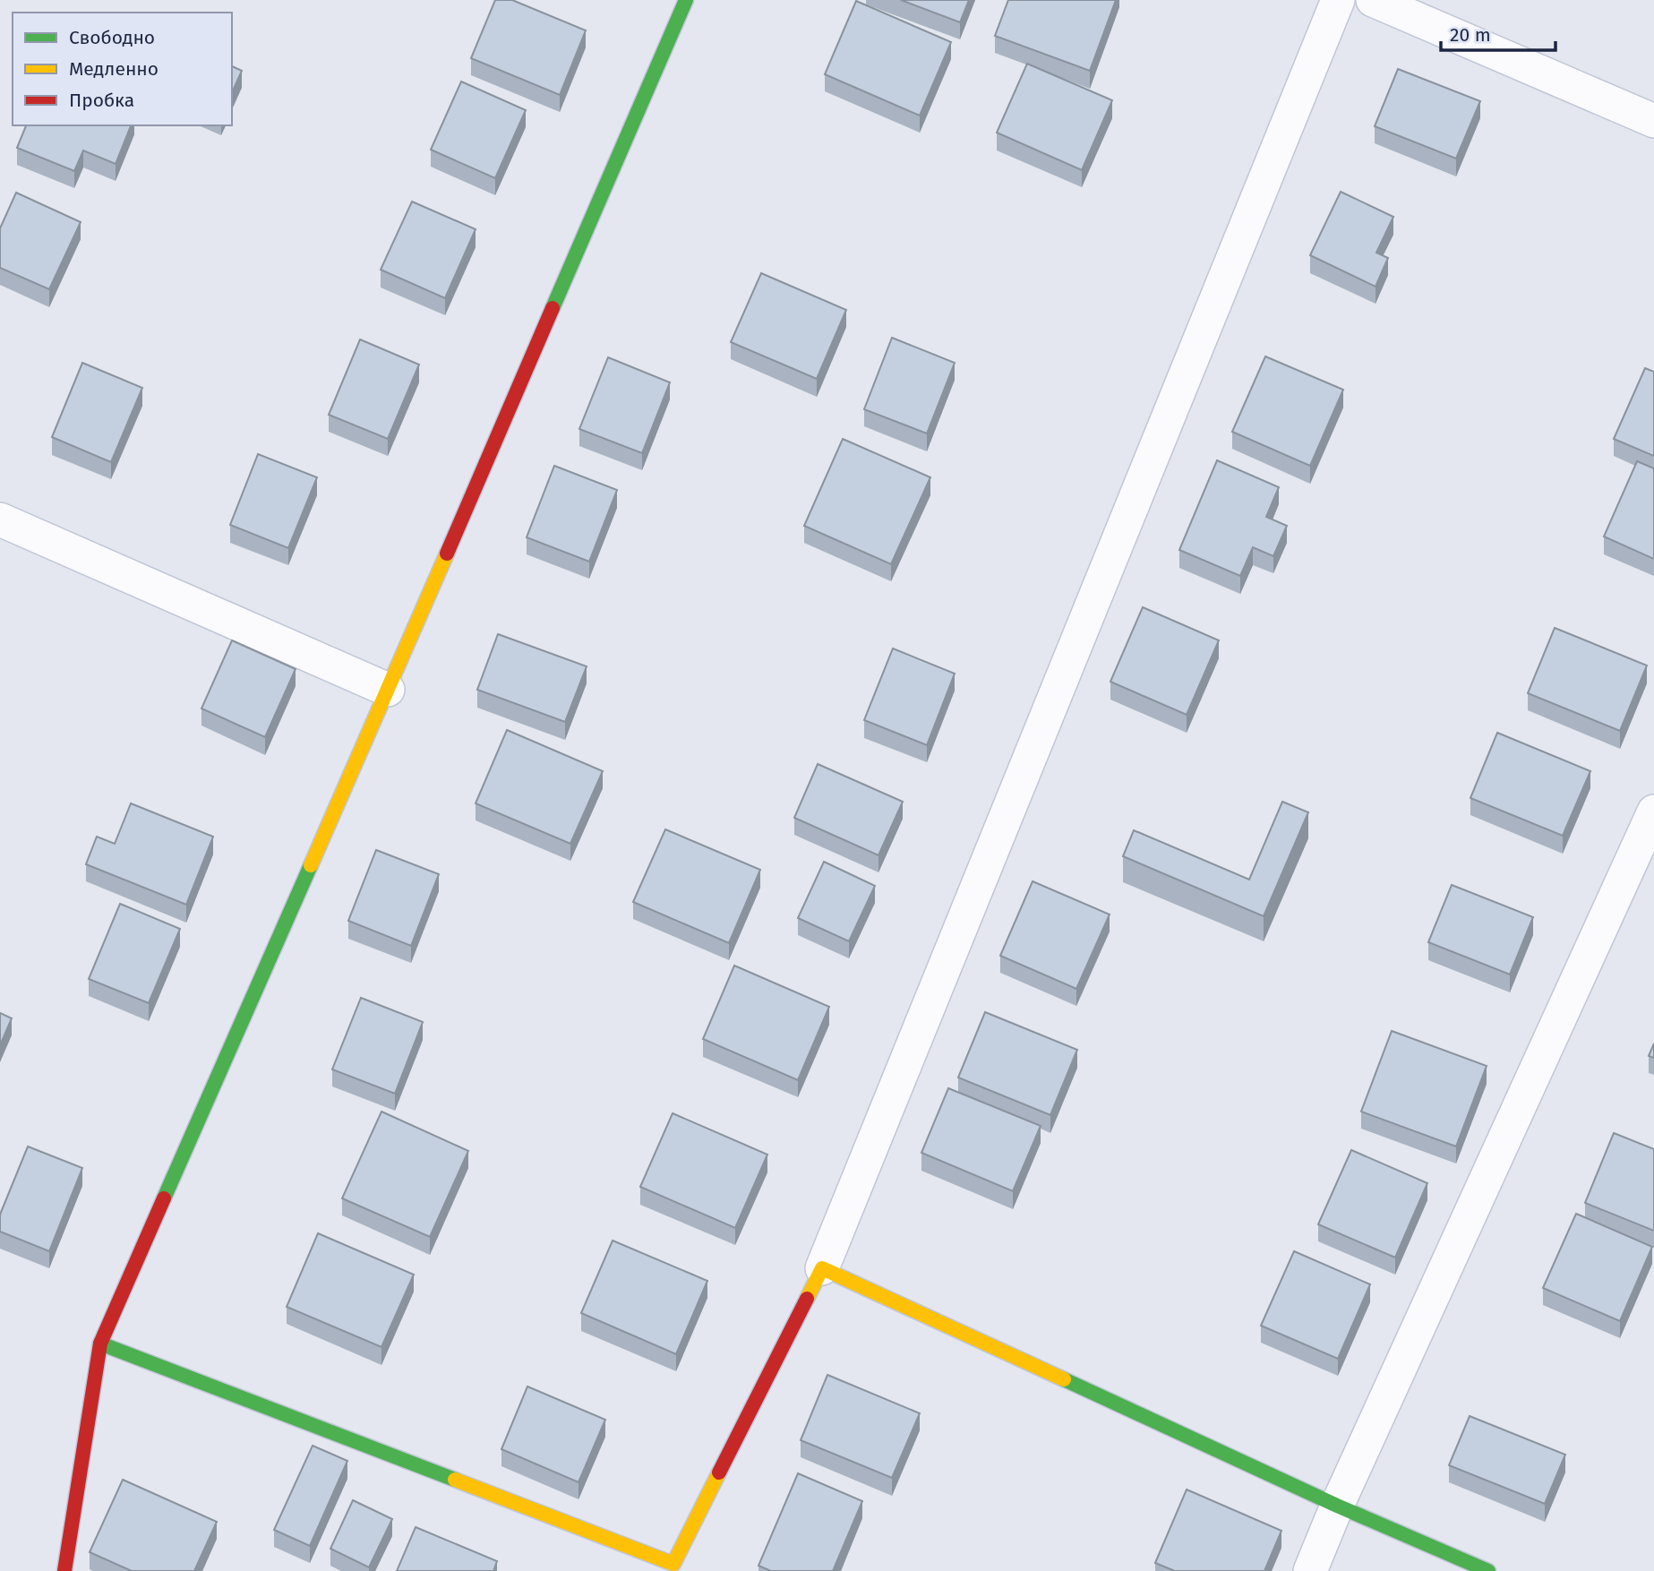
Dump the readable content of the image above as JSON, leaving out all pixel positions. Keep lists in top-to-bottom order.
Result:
{
  "legend": ["Свободно", "Медленно", "Пробка"],
  "scale_bar": "20 m"
}
